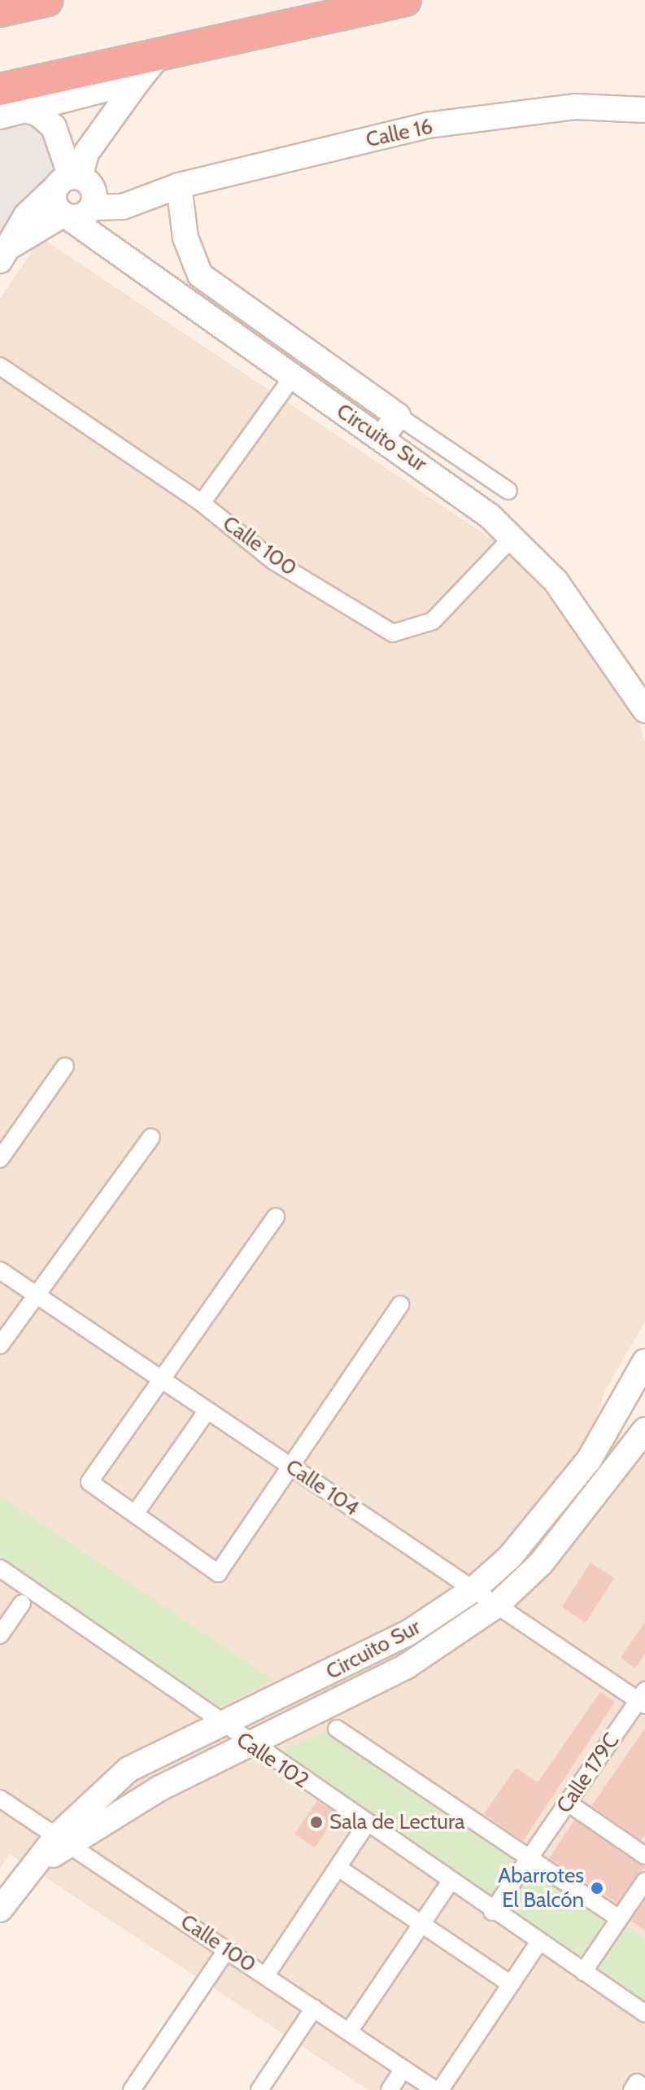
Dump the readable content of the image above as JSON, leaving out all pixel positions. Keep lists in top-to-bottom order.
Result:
{
  "streets": {
    "street": [
      "Calle 16",
      "Circuito Sur",
      "Calle 100",
      "Calle 104",
      "Calle 102",
      "Calle 179C"
    ]
  },
  "crossings": [
    ["Calle 16", "Circuito Sur"],
    ["Circuito Sur", "Calle 100"],
    ["Circuito Sur", "Calle 104"],
    ["Circuito Sur", "Calle 102"],
    ["Calle 104", "Calle 179C"],
    ["Calle 102", "Calle 179C"]
  ],
  "places": ["Sala de Lectura", "Abarrotes El Balcón"]
}
